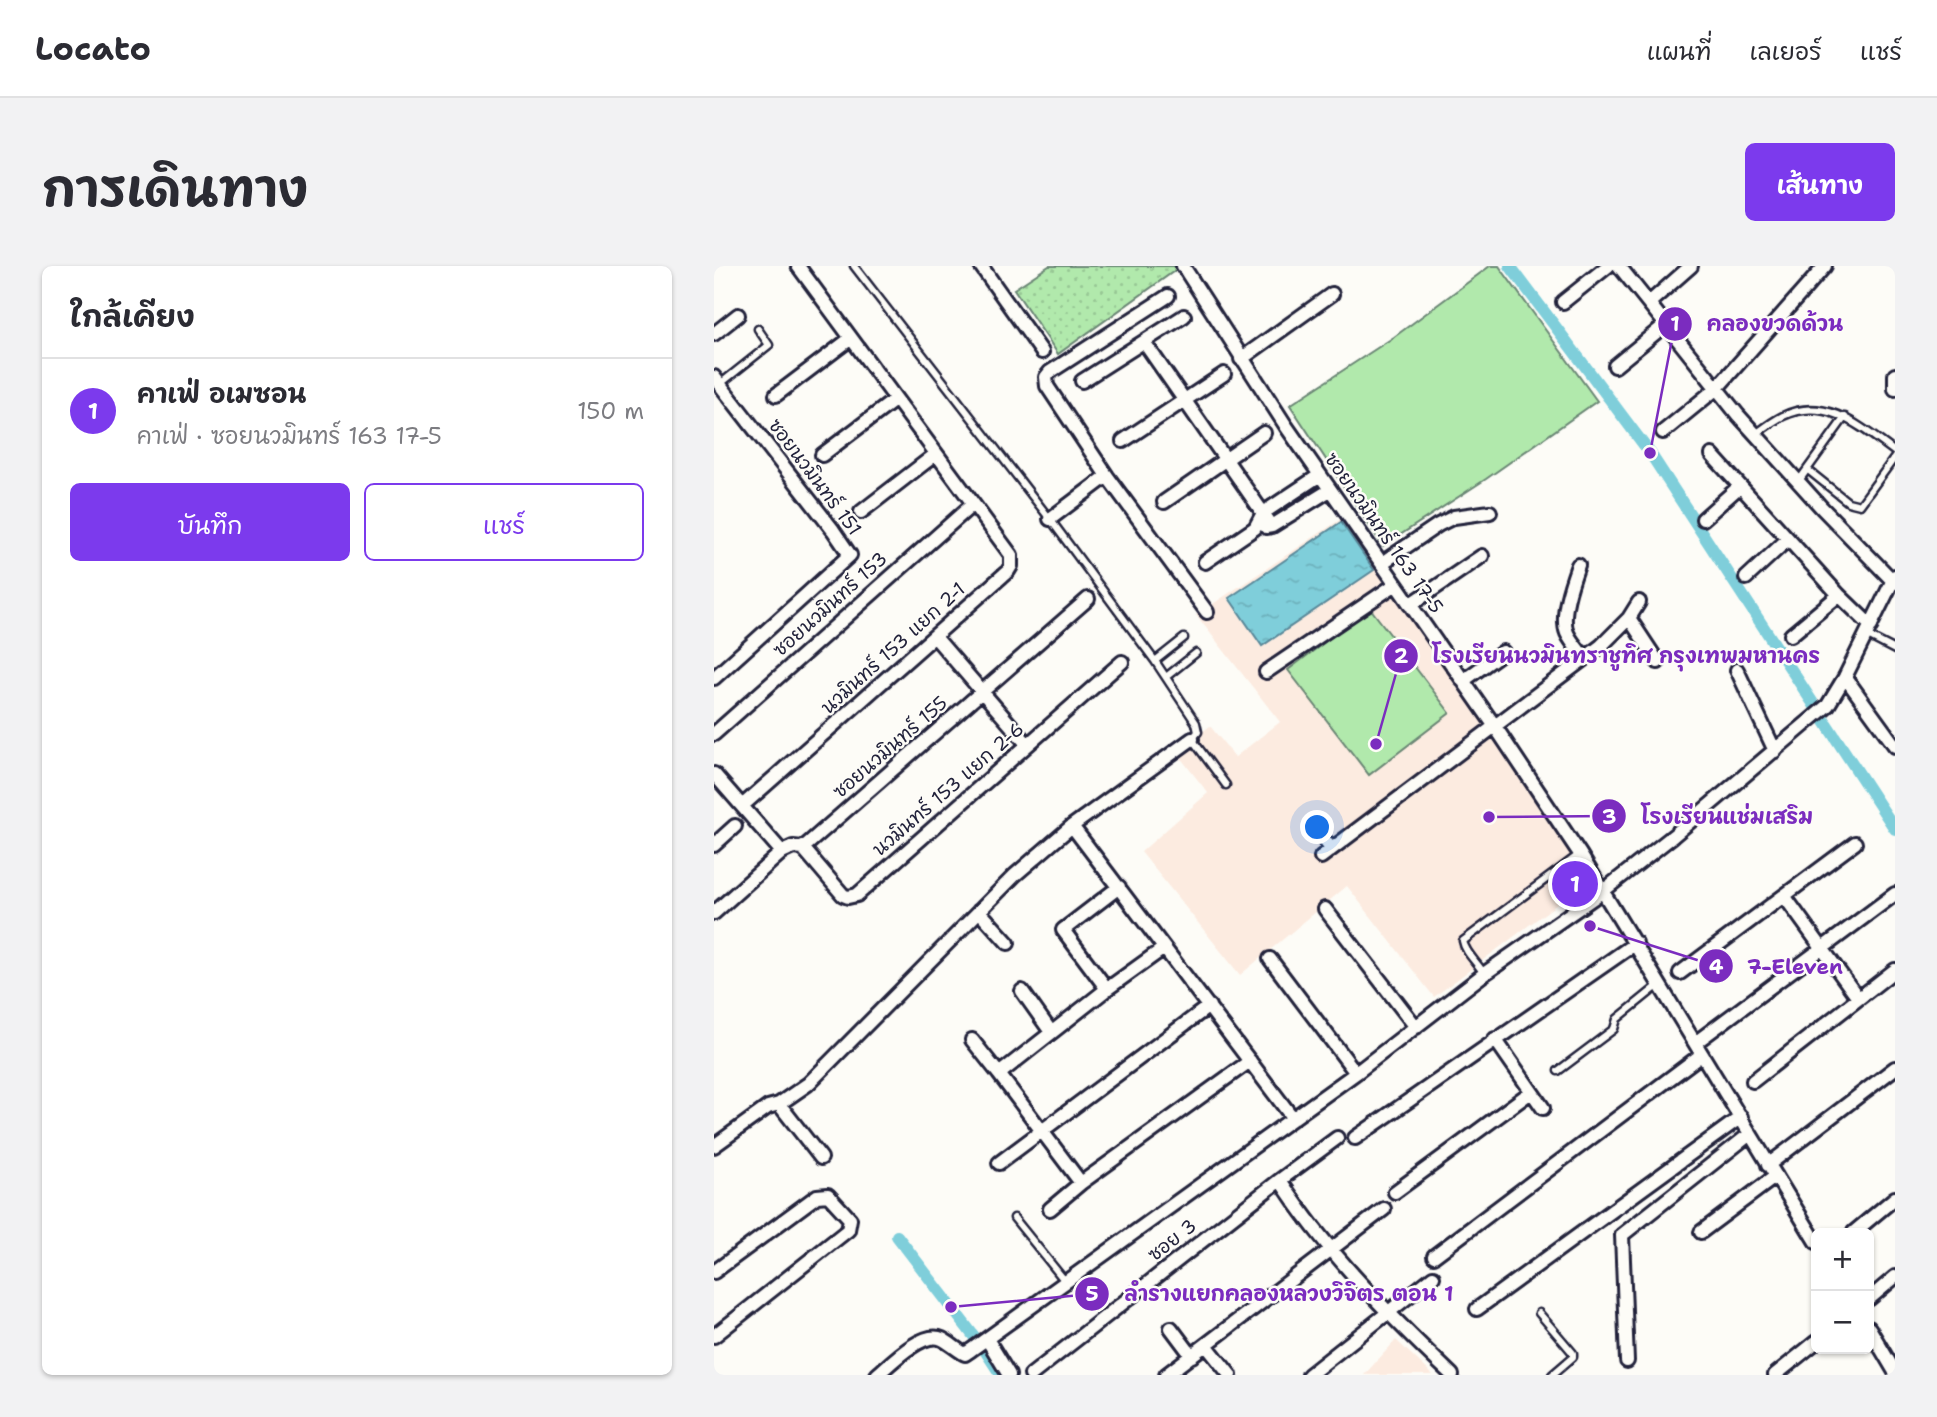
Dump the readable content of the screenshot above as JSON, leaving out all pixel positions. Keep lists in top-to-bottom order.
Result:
{
  "streets": {
    "street": [
      "ซอยนวมินทร์ 151",
      "ซอยนวมินทร์ 163 17-5",
      "ซอยนวมินทร์ 153",
      "นวมินทร์ 153 แยก 2-1",
      "ซอยนวมินทร์ 155",
      "นวมินทร์ 153 แยก 2-6",
      "ซอย 3"
    ]
  },
  "crossings": [
    ["ซอยนวมินทร์ 153", "นวมินทร์ 153 แยก 2-1"],
    ["ซอยนวมินทร์ 155", "นวมินทร์ 153 แยก 2-6"]
  ],
  "places": [
    "คลองขวดด้วน",
    "โรงเรียนนวมินทราชูทิศ กรุงเทพมหานคร",
    "โรงเรียนแช่มเสริม",
    "7-Eleven",
    "ลำรางแยกคลองหลวงวิจิตร ตอน 1"
  ],
  "page": {
    "header": "Locato",
    "nav": ["แผนที่", "เลเยอร์", "แชร์"],
    "title": "การเดินทาง",
    "buttons": [
      "เส้นทาง",
      ["บันทึก", "แชร์"]
    ],
    "heading": "ใกล้เคียง",
    "list": [
      {
        "mark": "1",
        "name": "คาเฟ่ อเมซอน",
        "note": "คาเฟ่ · ซอยนวมินทร์ 163 17-5",
        "value": "150 m"
      }
    ],
    "pins": "1",
    "map_buttons": ["+", "−"]
  }
}
